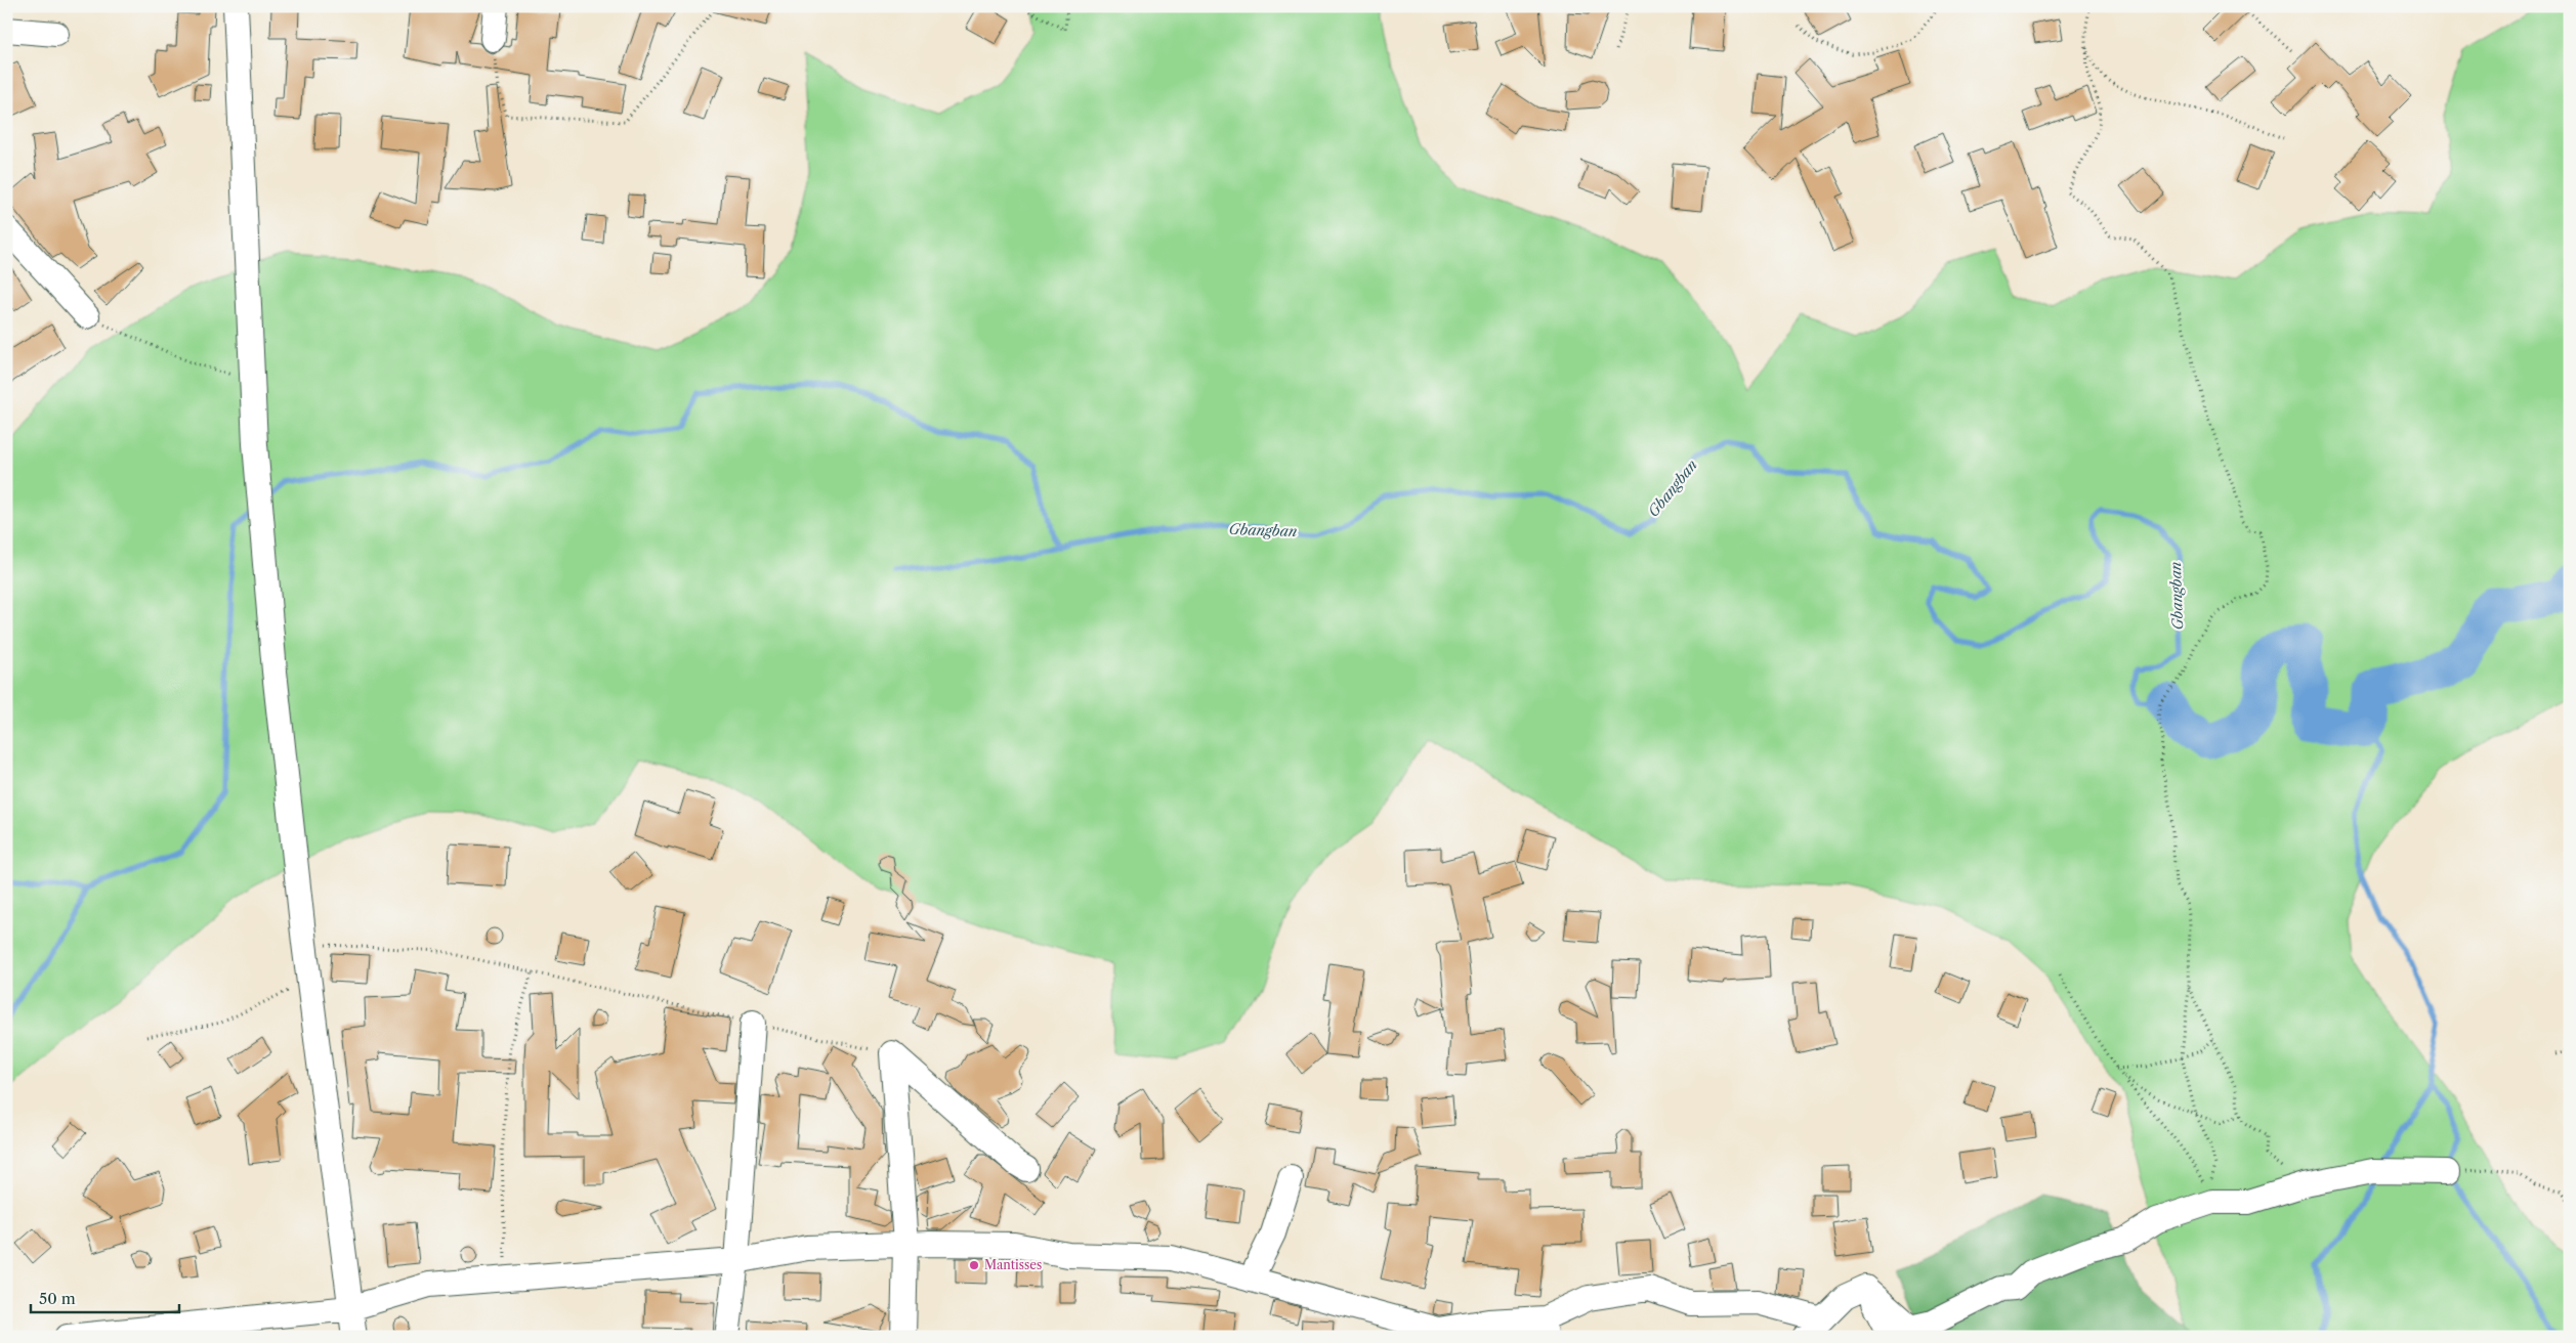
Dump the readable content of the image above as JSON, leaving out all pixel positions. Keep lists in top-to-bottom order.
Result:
{
  "water": ["Gbangban"],
  "places": ["Mantisses"],
  "scale_bar": "50 m"
}
